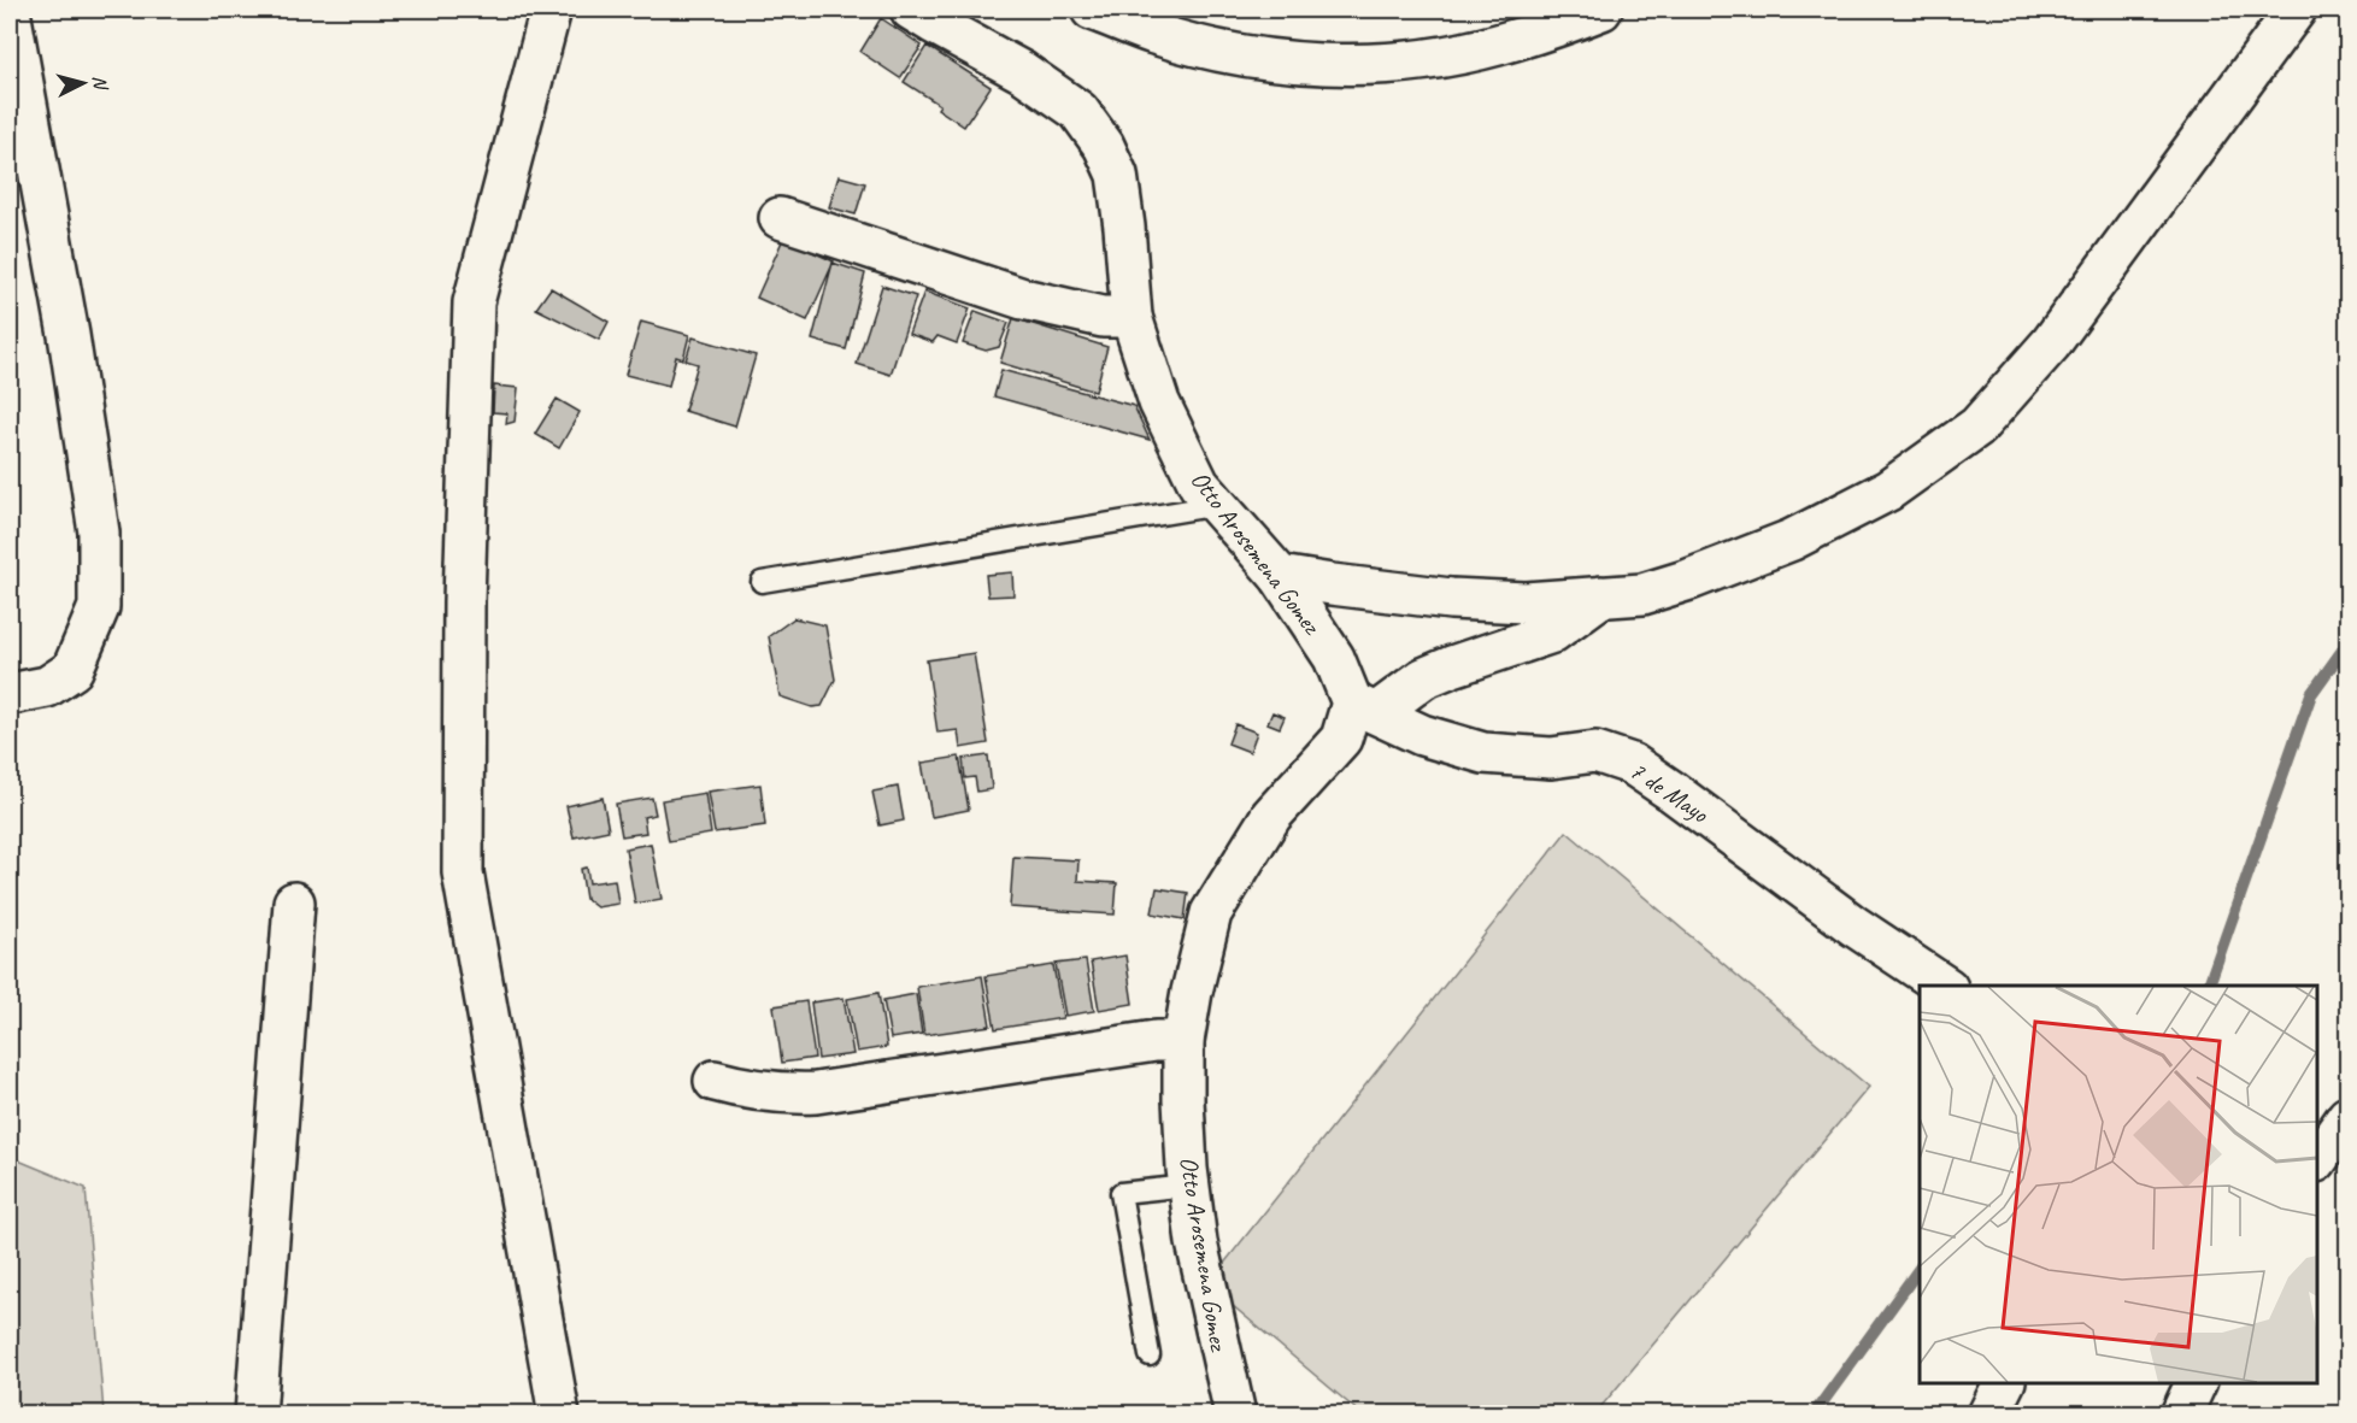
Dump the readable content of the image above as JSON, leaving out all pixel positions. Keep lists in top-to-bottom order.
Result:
{
  "streets": {
    "street": ["Otto Arosemena Gomez", "7 de Mayo"]
  },
  "crossings": [
    ["Otto Arosemena Gomez", "7 de Mayo"]
  ],
  "north": "right"
}
